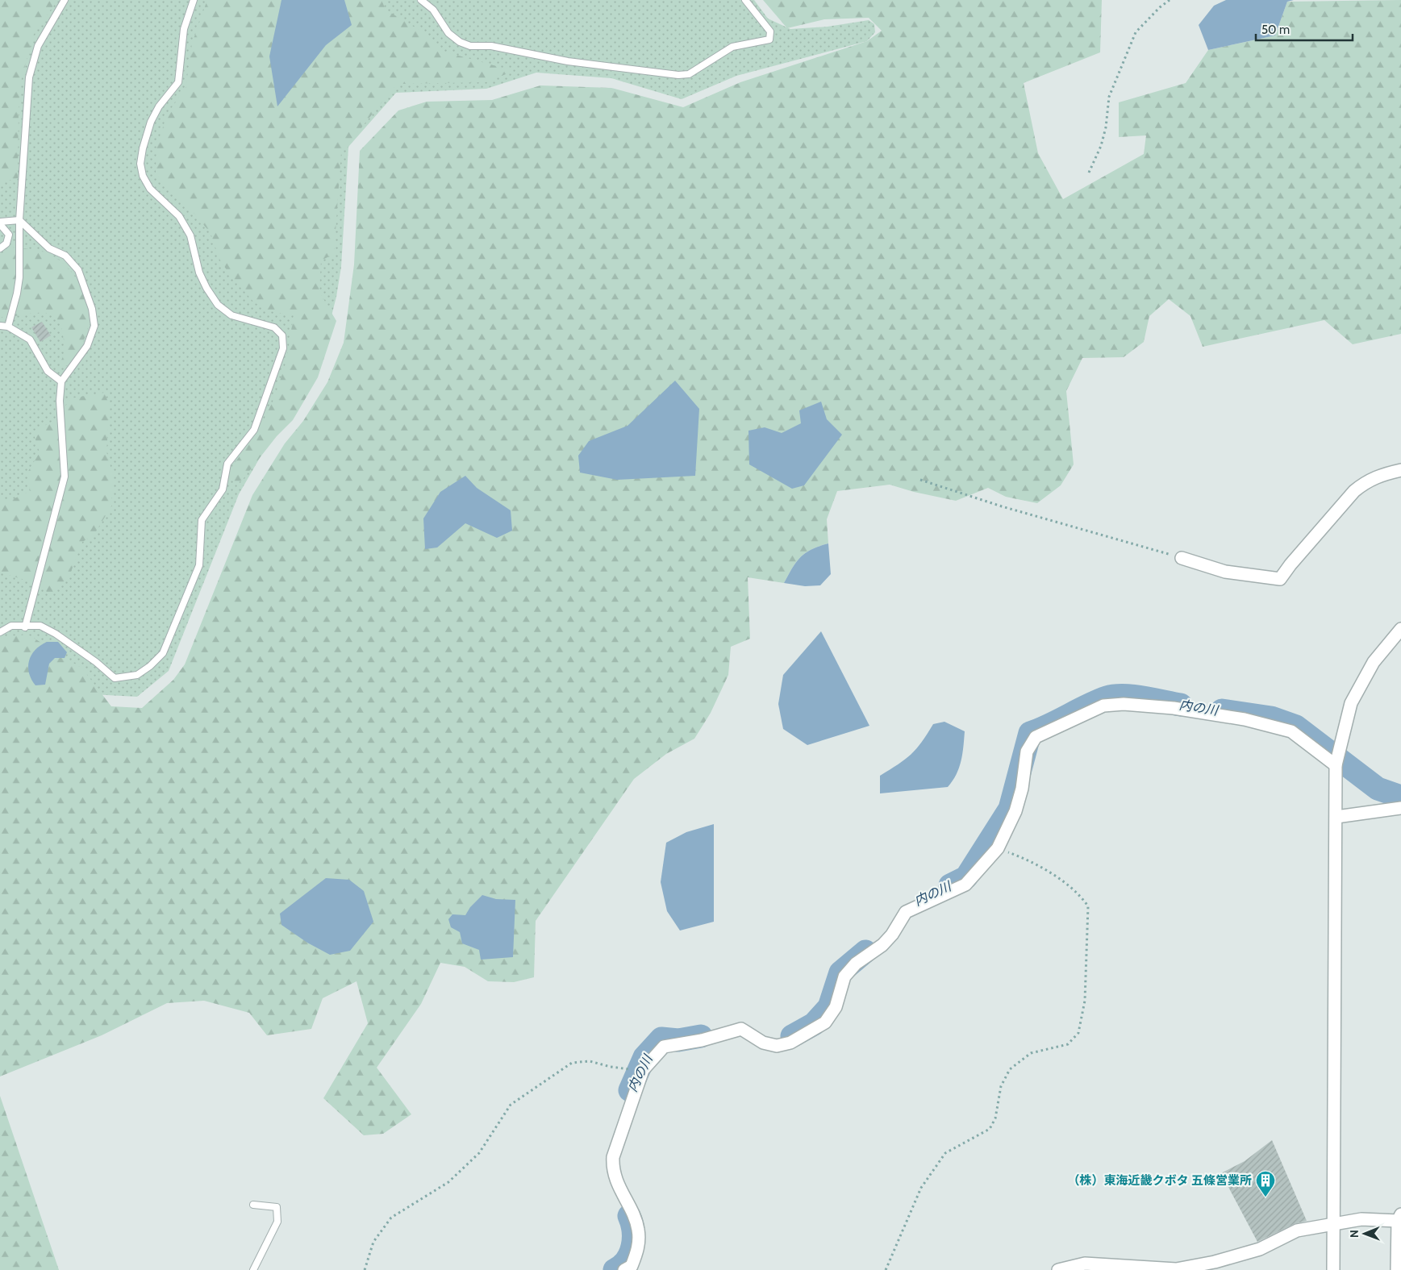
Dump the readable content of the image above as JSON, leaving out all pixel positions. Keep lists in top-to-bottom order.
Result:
{
  "water": ["内の川"],
  "places": {
    "building": ["（株）東海近畿クボタ 五條営業所"]
  },
  "scale_bar": "50 m",
  "north": "left"
}
